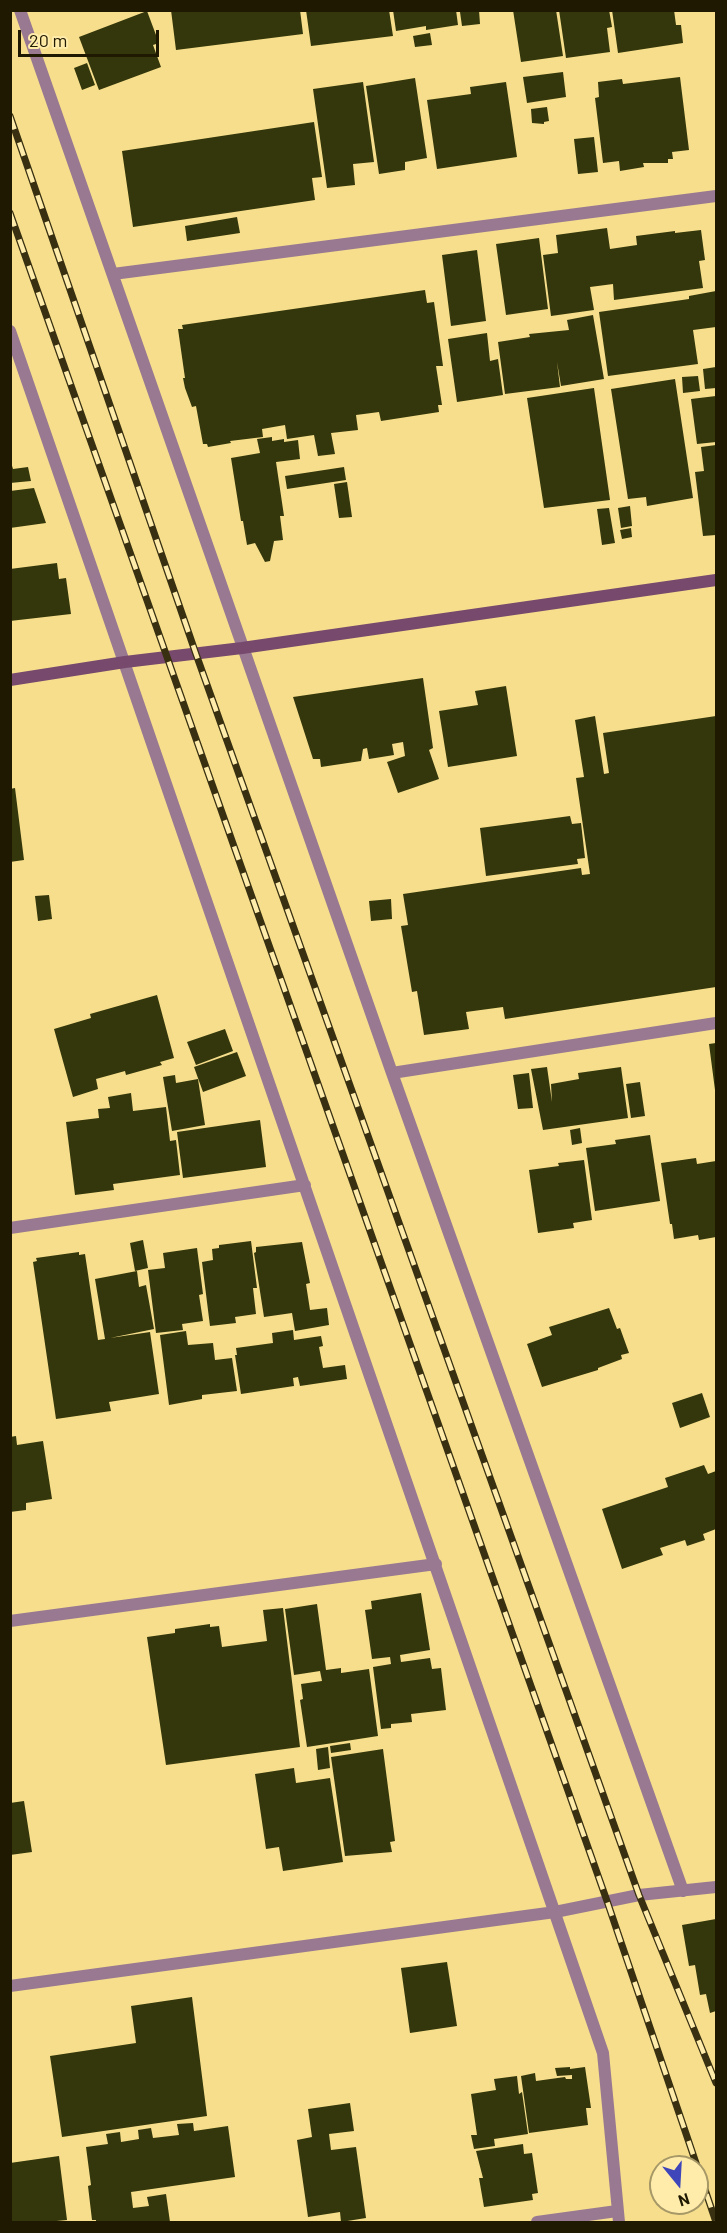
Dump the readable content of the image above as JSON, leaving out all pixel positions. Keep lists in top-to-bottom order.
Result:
{
  "scale_bar": "20 m",
  "north": "bottom"
}
